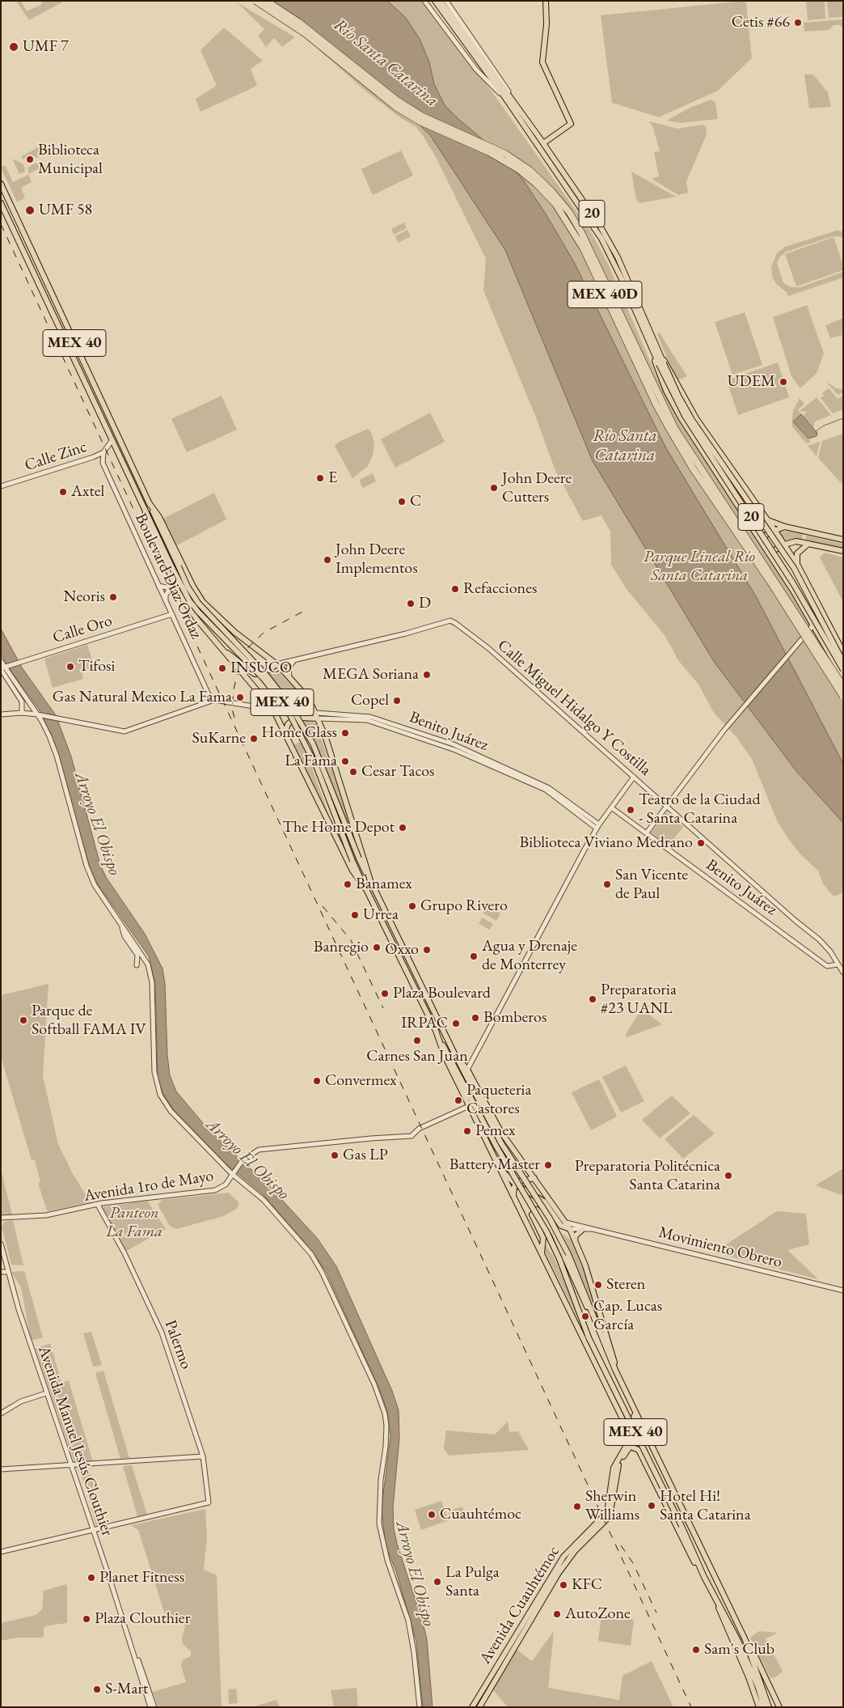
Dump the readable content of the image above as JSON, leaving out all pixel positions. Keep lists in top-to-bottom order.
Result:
{
  "streets": {
    "highway": ["MEX 40D"],
    "main road": ["20", "MEX 40", "Avenida Cuauhtémoc"],
    "street": [
      "Calle Zinc",
      "Boulevard Diaz Ordaz",
      "Calle Oro",
      "Calle Miguel Hidalgo Y Costilla",
      "Benito Juárez",
      "Avenida 1ro de Mayo",
      "Movimiento Obrero",
      "Palermo",
      "Avenida Manuel Jesús Clouthier"
    ]
  },
  "crossings": [
    ["MEX 40", "Calle Zinc"],
    ["Calle Zinc", "Boulevard Diaz Ordaz"],
    ["Boulevard Diaz Ordaz", "Calle Oro"],
    ["Calle Miguel Hidalgo Y Costilla", "Benito Juárez"],
    ["Avenida 1ro de Mayo", "Palermo"],
    ["Palermo", "Avenida Manuel Jesús Clouthier"]
  ],
  "water": ["Río Santa Catarina", "Arroyo El Obispo"],
  "parks": ["Parque Lineal Río Santa Catarina", "Panteon La Fama"],
  "places": [
    "Cetis #66",
    "UMF 7",
    "Biblioteca Municipal",
    "UMF 58",
    "UDEM",
    "E",
    "John Deere Cutters",
    "Axtel",
    "C",
    "John Deere Implementos",
    "Refacciones",
    "Neoris",
    "D",
    "Tifosi",
    "INSUCO",
    "MEGA Soriana",
    "Gas Natural Mexico La Fama",
    "Copel",
    "Home Glass",
    "SuKarne",
    "La Fama",
    "Cesar Tacos",
    "Teatro de la Ciudad - Santa Catarina",
    "The Home Depot",
    "Biblioteca Viviano Medrano",
    "Banamex",
    "San Vicente de Paul",
    "Grupo Rivero",
    "Urrea",
    "Banregio",
    "Oxxo",
    "Agua y Drenaje de Monterrey",
    "Plaza Boulevard",
    "Preparatoria #23 UANL",
    "Bomberos",
    "Parque de Softball FAMA IV",
    "IRPAC",
    "Carnes San Juan",
    "Convermex",
    "Paqueteria Castores",
    "Pemex",
    "Gas LP",
    "Battery Master",
    "Preparatoria Politécnica Santa Catarina",
    "Steren",
    "Cap. Lucas García",
    "Hotel Hi! Santa Catarina",
    "Sherwin Williams",
    "Cuauhtémoc",
    "Planet Fitness",
    "La Pulga Santa",
    "KFC",
    "AutoZone",
    "Plaza Clouthier",
    "Sam's Club",
    "S-Mart"
  ]
}
